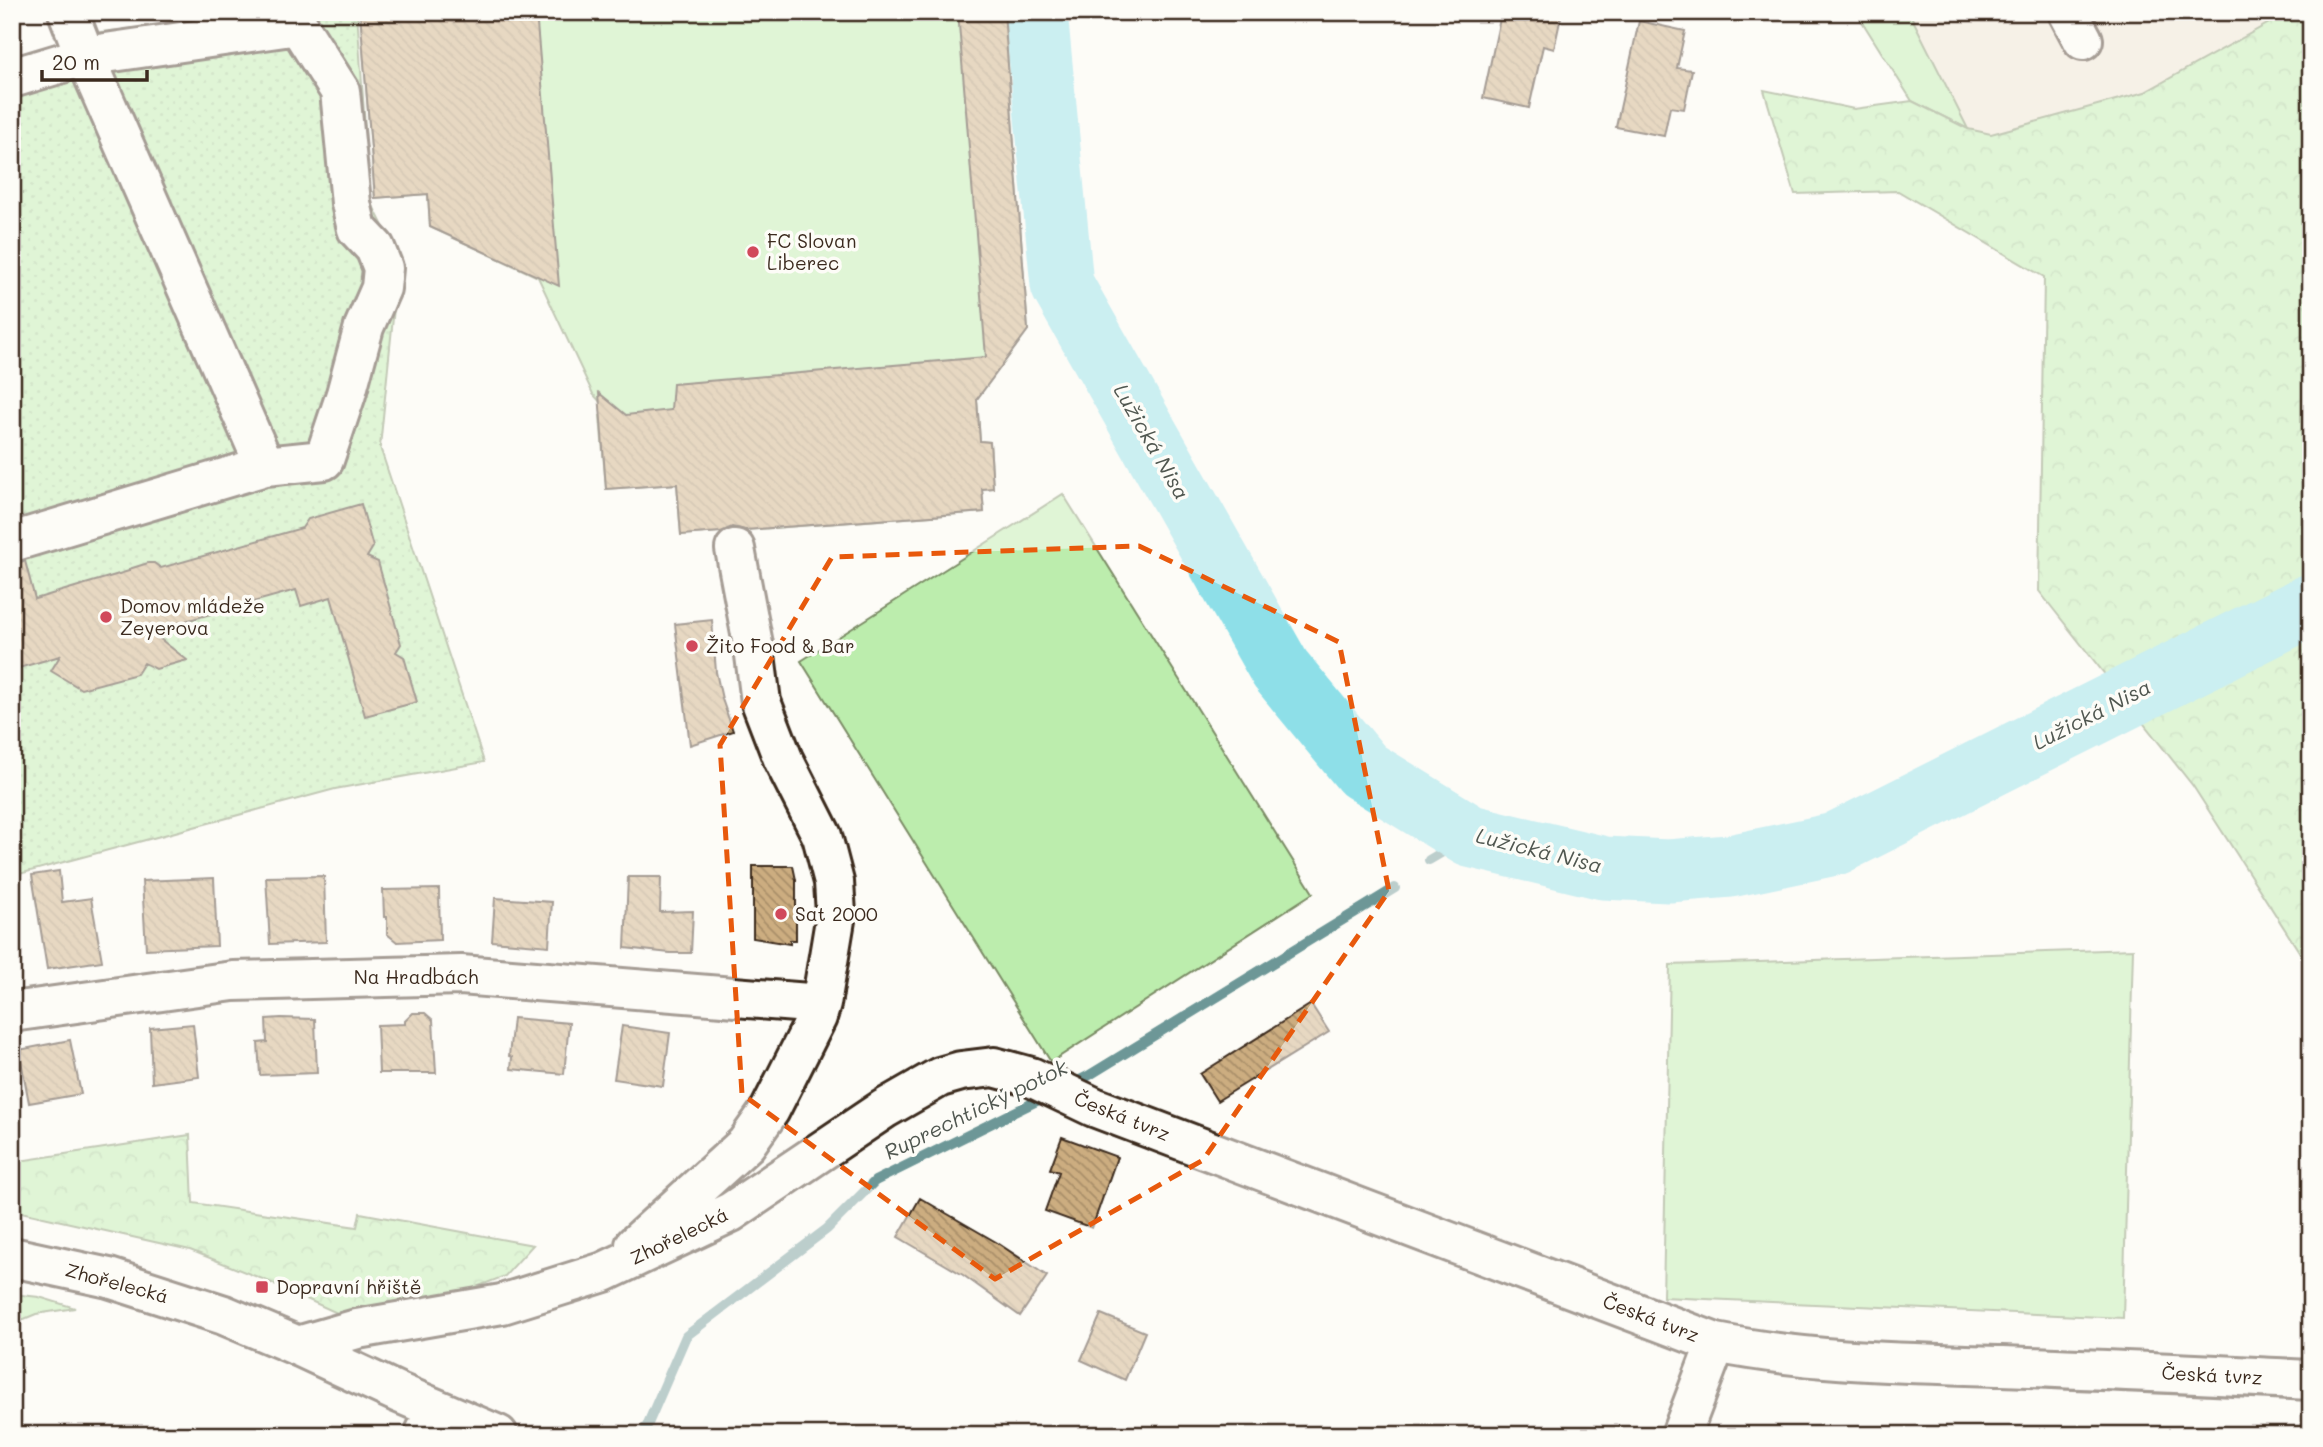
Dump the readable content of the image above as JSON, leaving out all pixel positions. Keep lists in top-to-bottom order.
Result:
{
  "streets": {
    "street": ["Na Hradbách", "Česká tvrz", "Zhořelecká"]
  },
  "crossings": [
    ["Česká tvrz", "Zhořelecká"]
  ],
  "water": ["Lužická Nisa", "Ruprechtický potok"],
  "places": {
    "other": [
      "FC Slovan Liberec",
      "Domov mládeže Zeyerova",
      "Žito Food & Bar",
      "Sat 2000"
    ],
    "transit": ["Dopravní hřiště"]
  },
  "scale_bar": "20 m"
}
